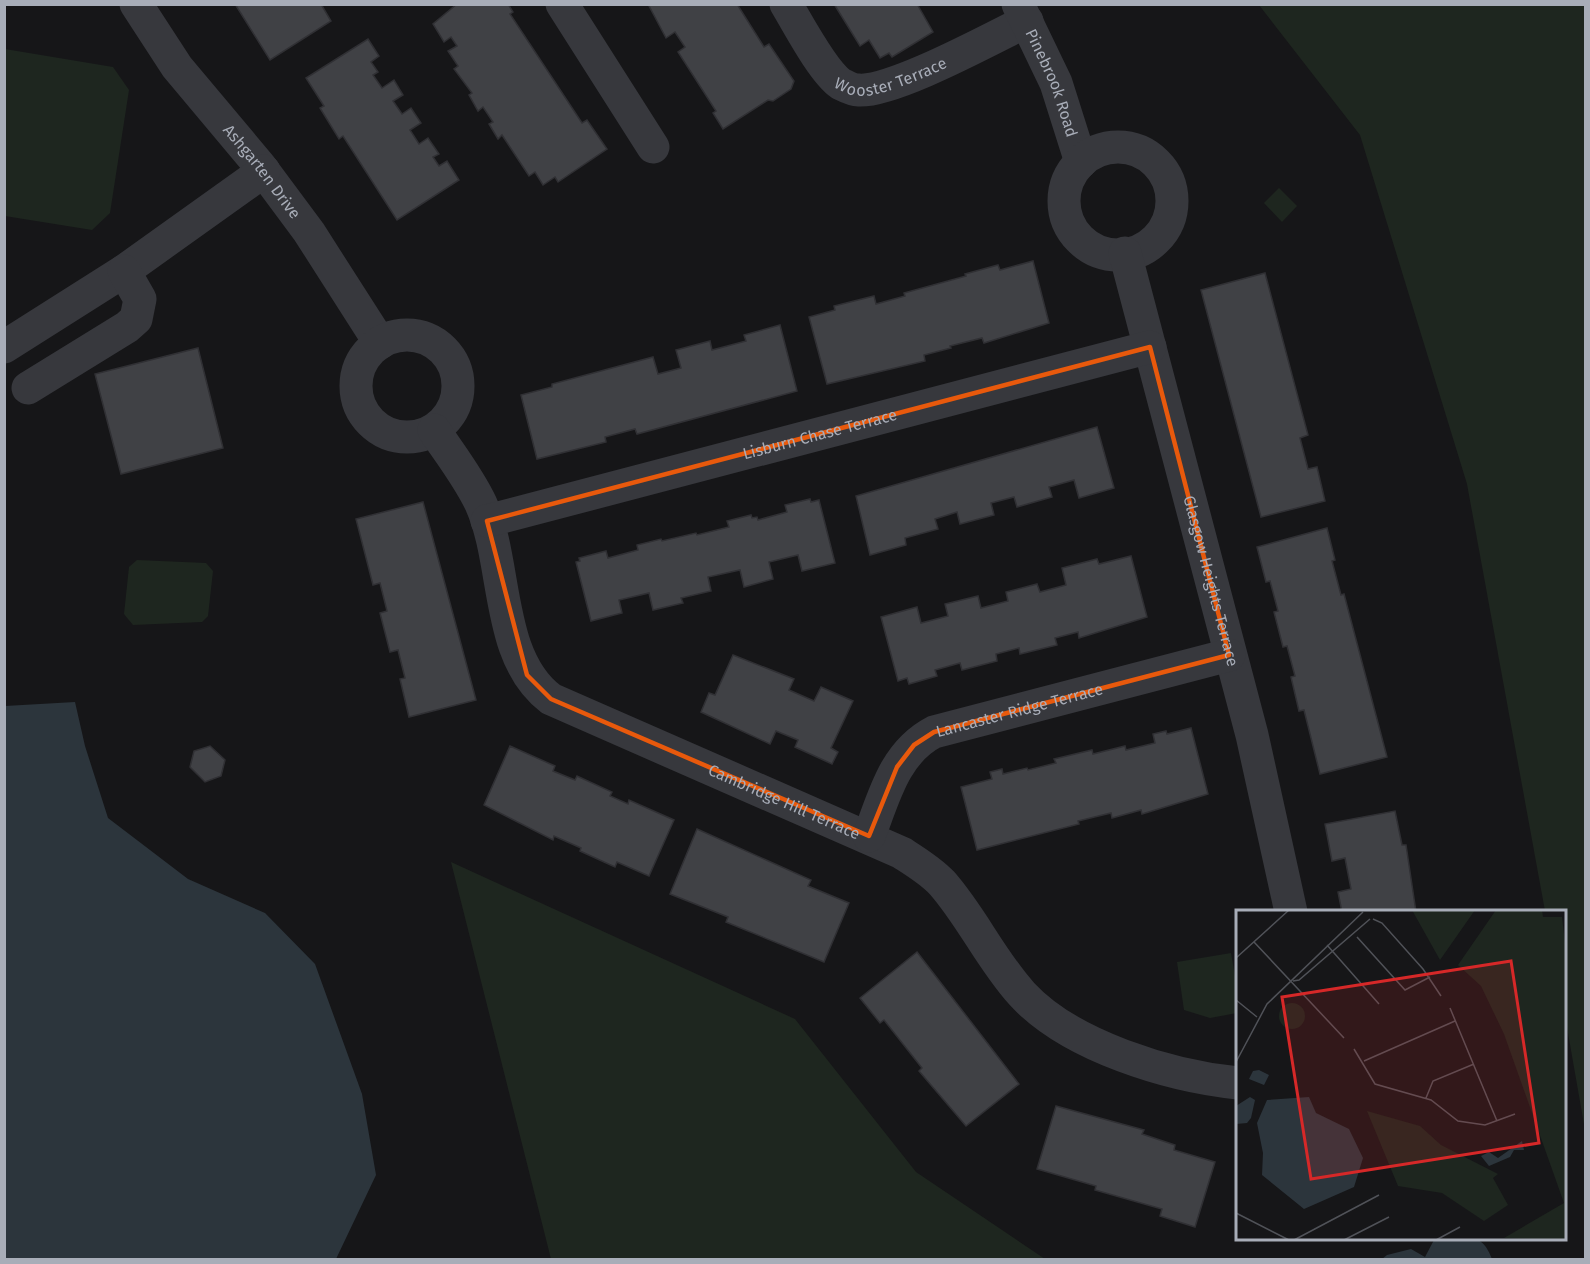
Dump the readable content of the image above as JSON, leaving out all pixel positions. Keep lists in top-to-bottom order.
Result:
{
  "streets": {
    "street": [
      "Wooster Terrace",
      "Pinebrook Road",
      "Ashgarten Drive",
      "Lisburn Chase Terrace",
      "Glasgow Heights Terrace",
      "Lancaster Ridge Terrace",
      "Cambridge Hill Terrace"
    ]
  },
  "crossings": [
    ["Wooster Terrace", "Pinebrook Road"],
    ["Pinebrook Road", "Glasgow Heights Terrace"],
    ["Ashgarten Drive", "Cambridge Hill Terrace"],
    ["Lisburn Chase Terrace", "Glasgow Heights Terrace"],
    ["Lisburn Chase Terrace", "Cambridge Hill Terrace"],
    ["Glasgow Heights Terrace", "Lancaster Ridge Terrace"],
    ["Lancaster Ridge Terrace", "Cambridge Hill Terrace"]
  ]
}
